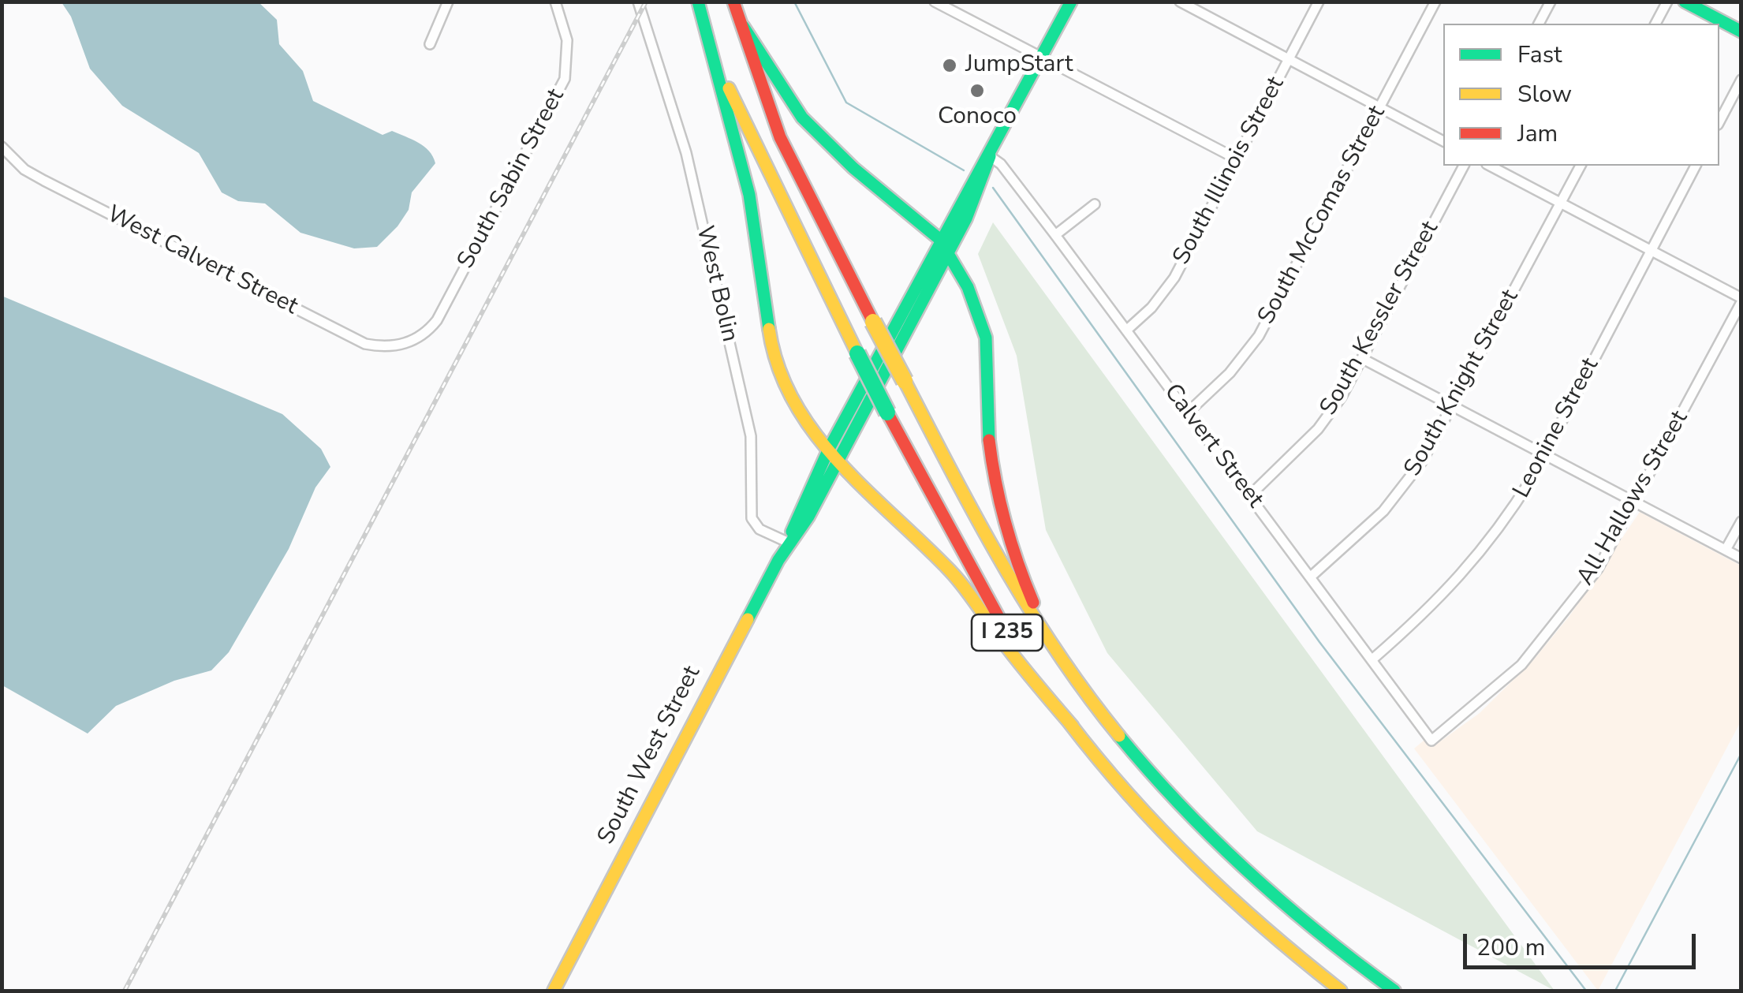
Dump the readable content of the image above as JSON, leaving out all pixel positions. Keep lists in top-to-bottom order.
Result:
{
  "streets": {
    "main road": ["I 235", "South West Street"],
    "street": [
      "South Illinois Street",
      "South Sabin Street",
      "South McComas Street",
      "West Calvert Street",
      "West Bolin",
      "South Kessler Street",
      "South Knight Street",
      "Leonine Street",
      "Calvert Street",
      "All Hallows Street"
    ]
  },
  "crossings": [
    ["South Illinois Street", "Calvert Street"],
    ["South Sabin Street", "West Calvert Street"],
    ["South McComas Street", "Calvert Street"],
    ["West Bolin", "South West Street"],
    ["South Kessler Street", "Calvert Street"],
    ["South Knight Street", "Calvert Street"],
    ["Leonine Street", "Calvert Street"],
    ["Calvert Street", "All Hallows Street"],
    ["Calvert Street", "South West Street"]
  ],
  "places": ["JumpStart", "Conoco"],
  "legend": ["Fast", "Slow", "Jam"],
  "scale_bar": "200 m"
}
